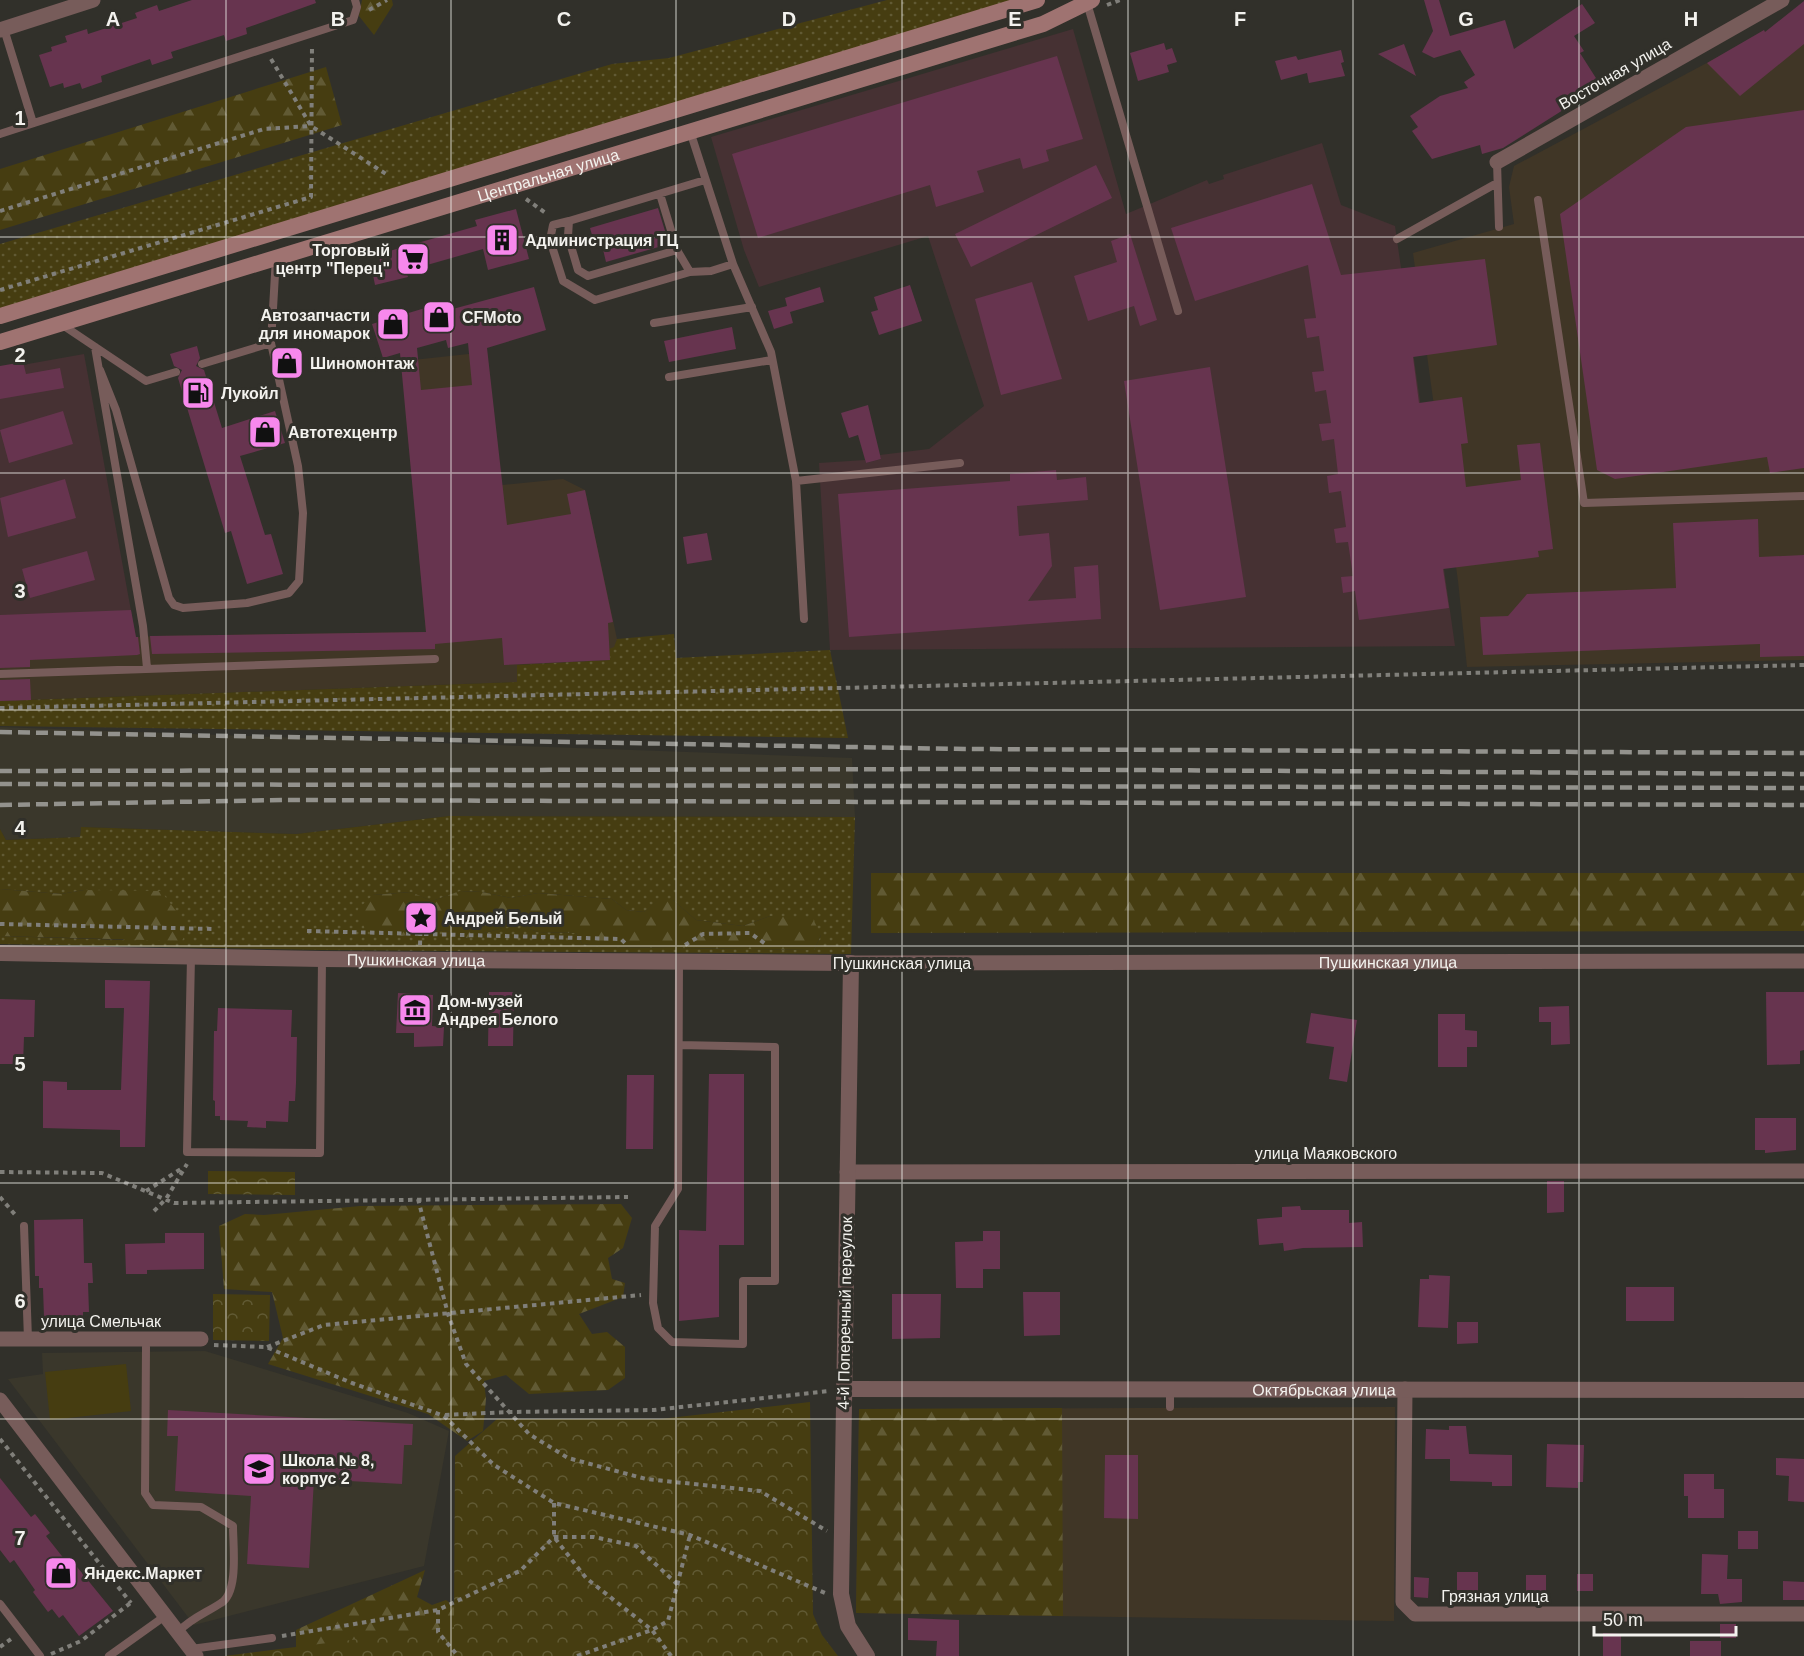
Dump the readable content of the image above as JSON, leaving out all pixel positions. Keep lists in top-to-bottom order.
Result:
{
  "streets": {
    "main road": ["Центральная улица"],
    "street": [
      "Восточная улица",
      "Пушкинская улица",
      "улица Маяковского",
      "4-й Поперечный переулок",
      "улица Смельчак",
      "Октябрьская улица",
      "Грязная улица"
    ]
  },
  "crossings": [
    ["Пушкинская улица", "4-й Поперечный переулок"],
    ["улица Маяковского", "4-й Поперечный переулок"],
    ["4-й Поперечный переулок", "Октябрьская улица"],
    ["Октябрьская улица", "Грязная улица"]
  ],
  "places": {
    "building": ["Администрация ТЦ"],
    "supermarket": ["Торговый центр \"Перец\""],
    "shop": [
      "CFMoto",
      "Автозапчасти для иномарок",
      "Шиномонтаж",
      "Автотехцентр",
      "Яндекс.Маркет"
    ],
    "fuel station": ["Лукойл"],
    "place": ["Андрей Белый"],
    "museum": ["Дом-музей Андрея Белого"],
    "school or university": ["Школа № 8, корпус 2"]
  },
  "scale_bar": "50 m",
  "grid": {
    "columns": [
      "A",
      "B",
      "C",
      "D",
      "E",
      "F",
      "G",
      "H"
    ],
    "rows": [
      "1",
      "2",
      "3",
      "4",
      "5",
      "6",
      "7"
    ]
  }
}
